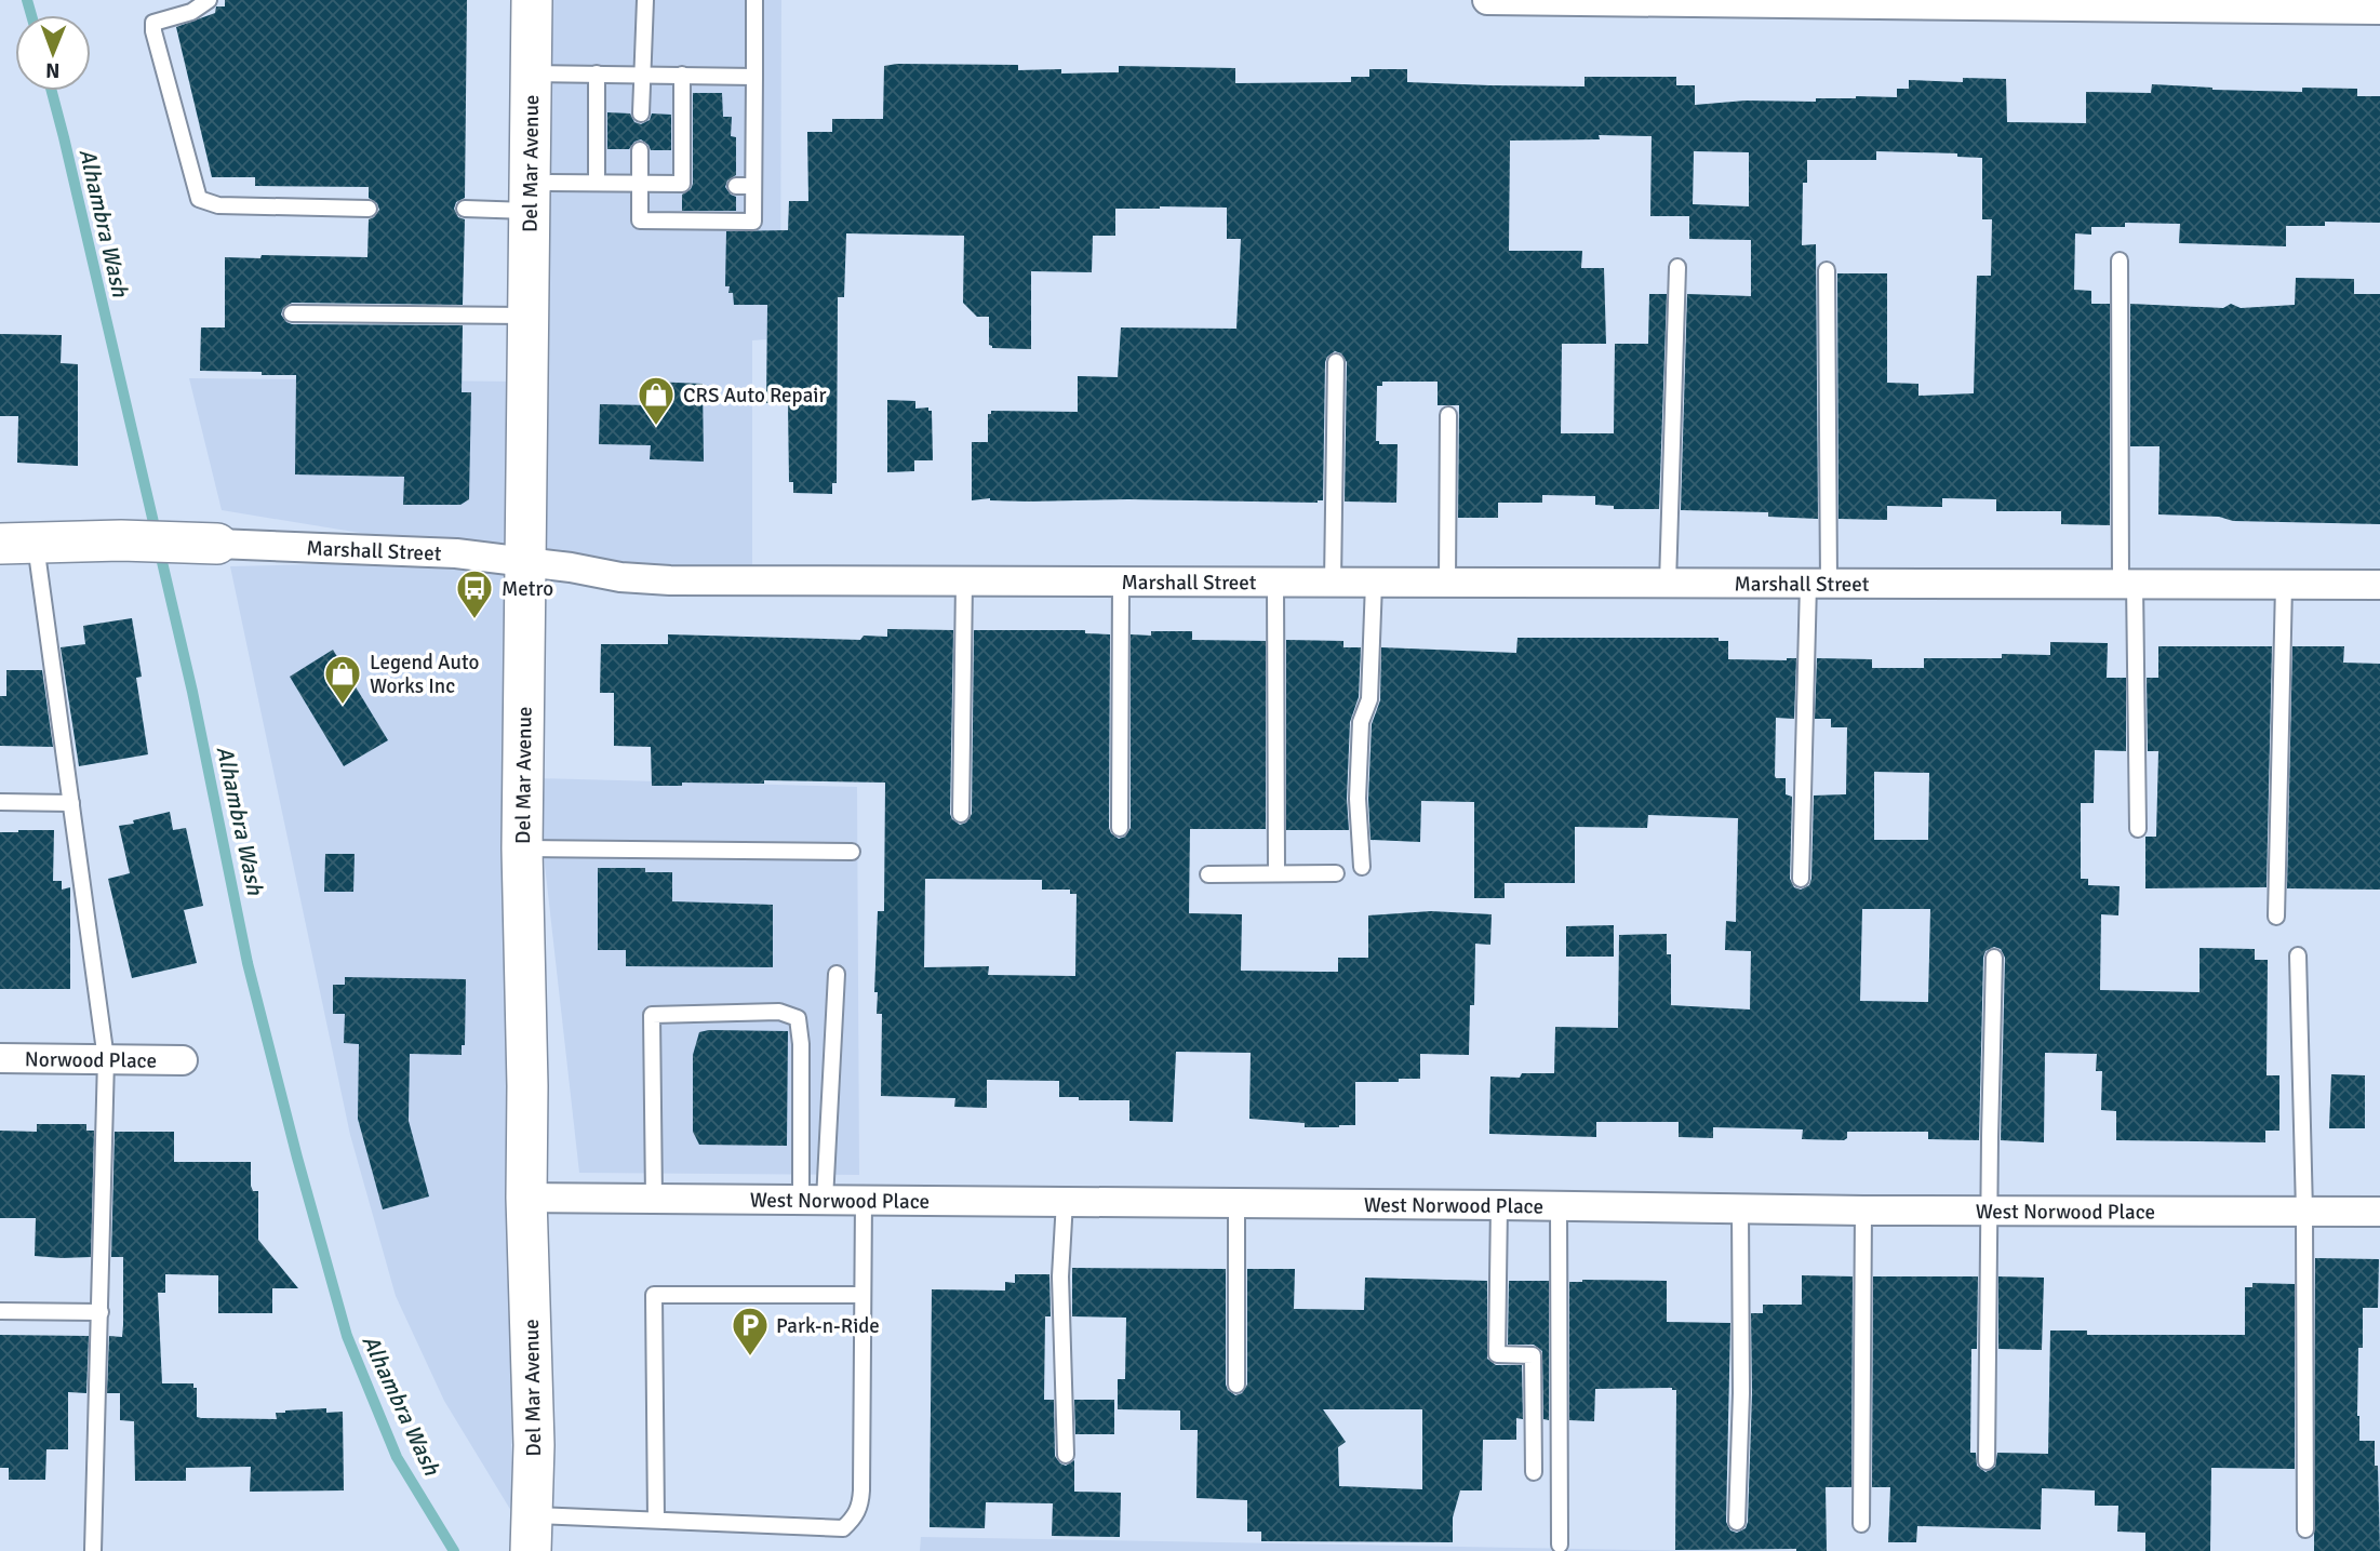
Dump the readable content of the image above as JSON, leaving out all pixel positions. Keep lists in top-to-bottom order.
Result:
{
  "streets": {
    "main road": ["Del Mar Avenue", "Marshall Street"],
    "street": ["Norwood Place", "West Norwood Place"]
  },
  "crossings": [
    ["Del Mar Avenue", "Marshall Street"],
    ["Del Mar Avenue", "West Norwood Place"]
  ],
  "water": ["Alhambra Wash"],
  "places": {
    "shop": ["CRS Auto Repair", "Legend Auto Works Inc"],
    "bus stop": ["Metro"],
    "parking": ["Park-n-Ride"]
  },
  "north": "bottom"
}
